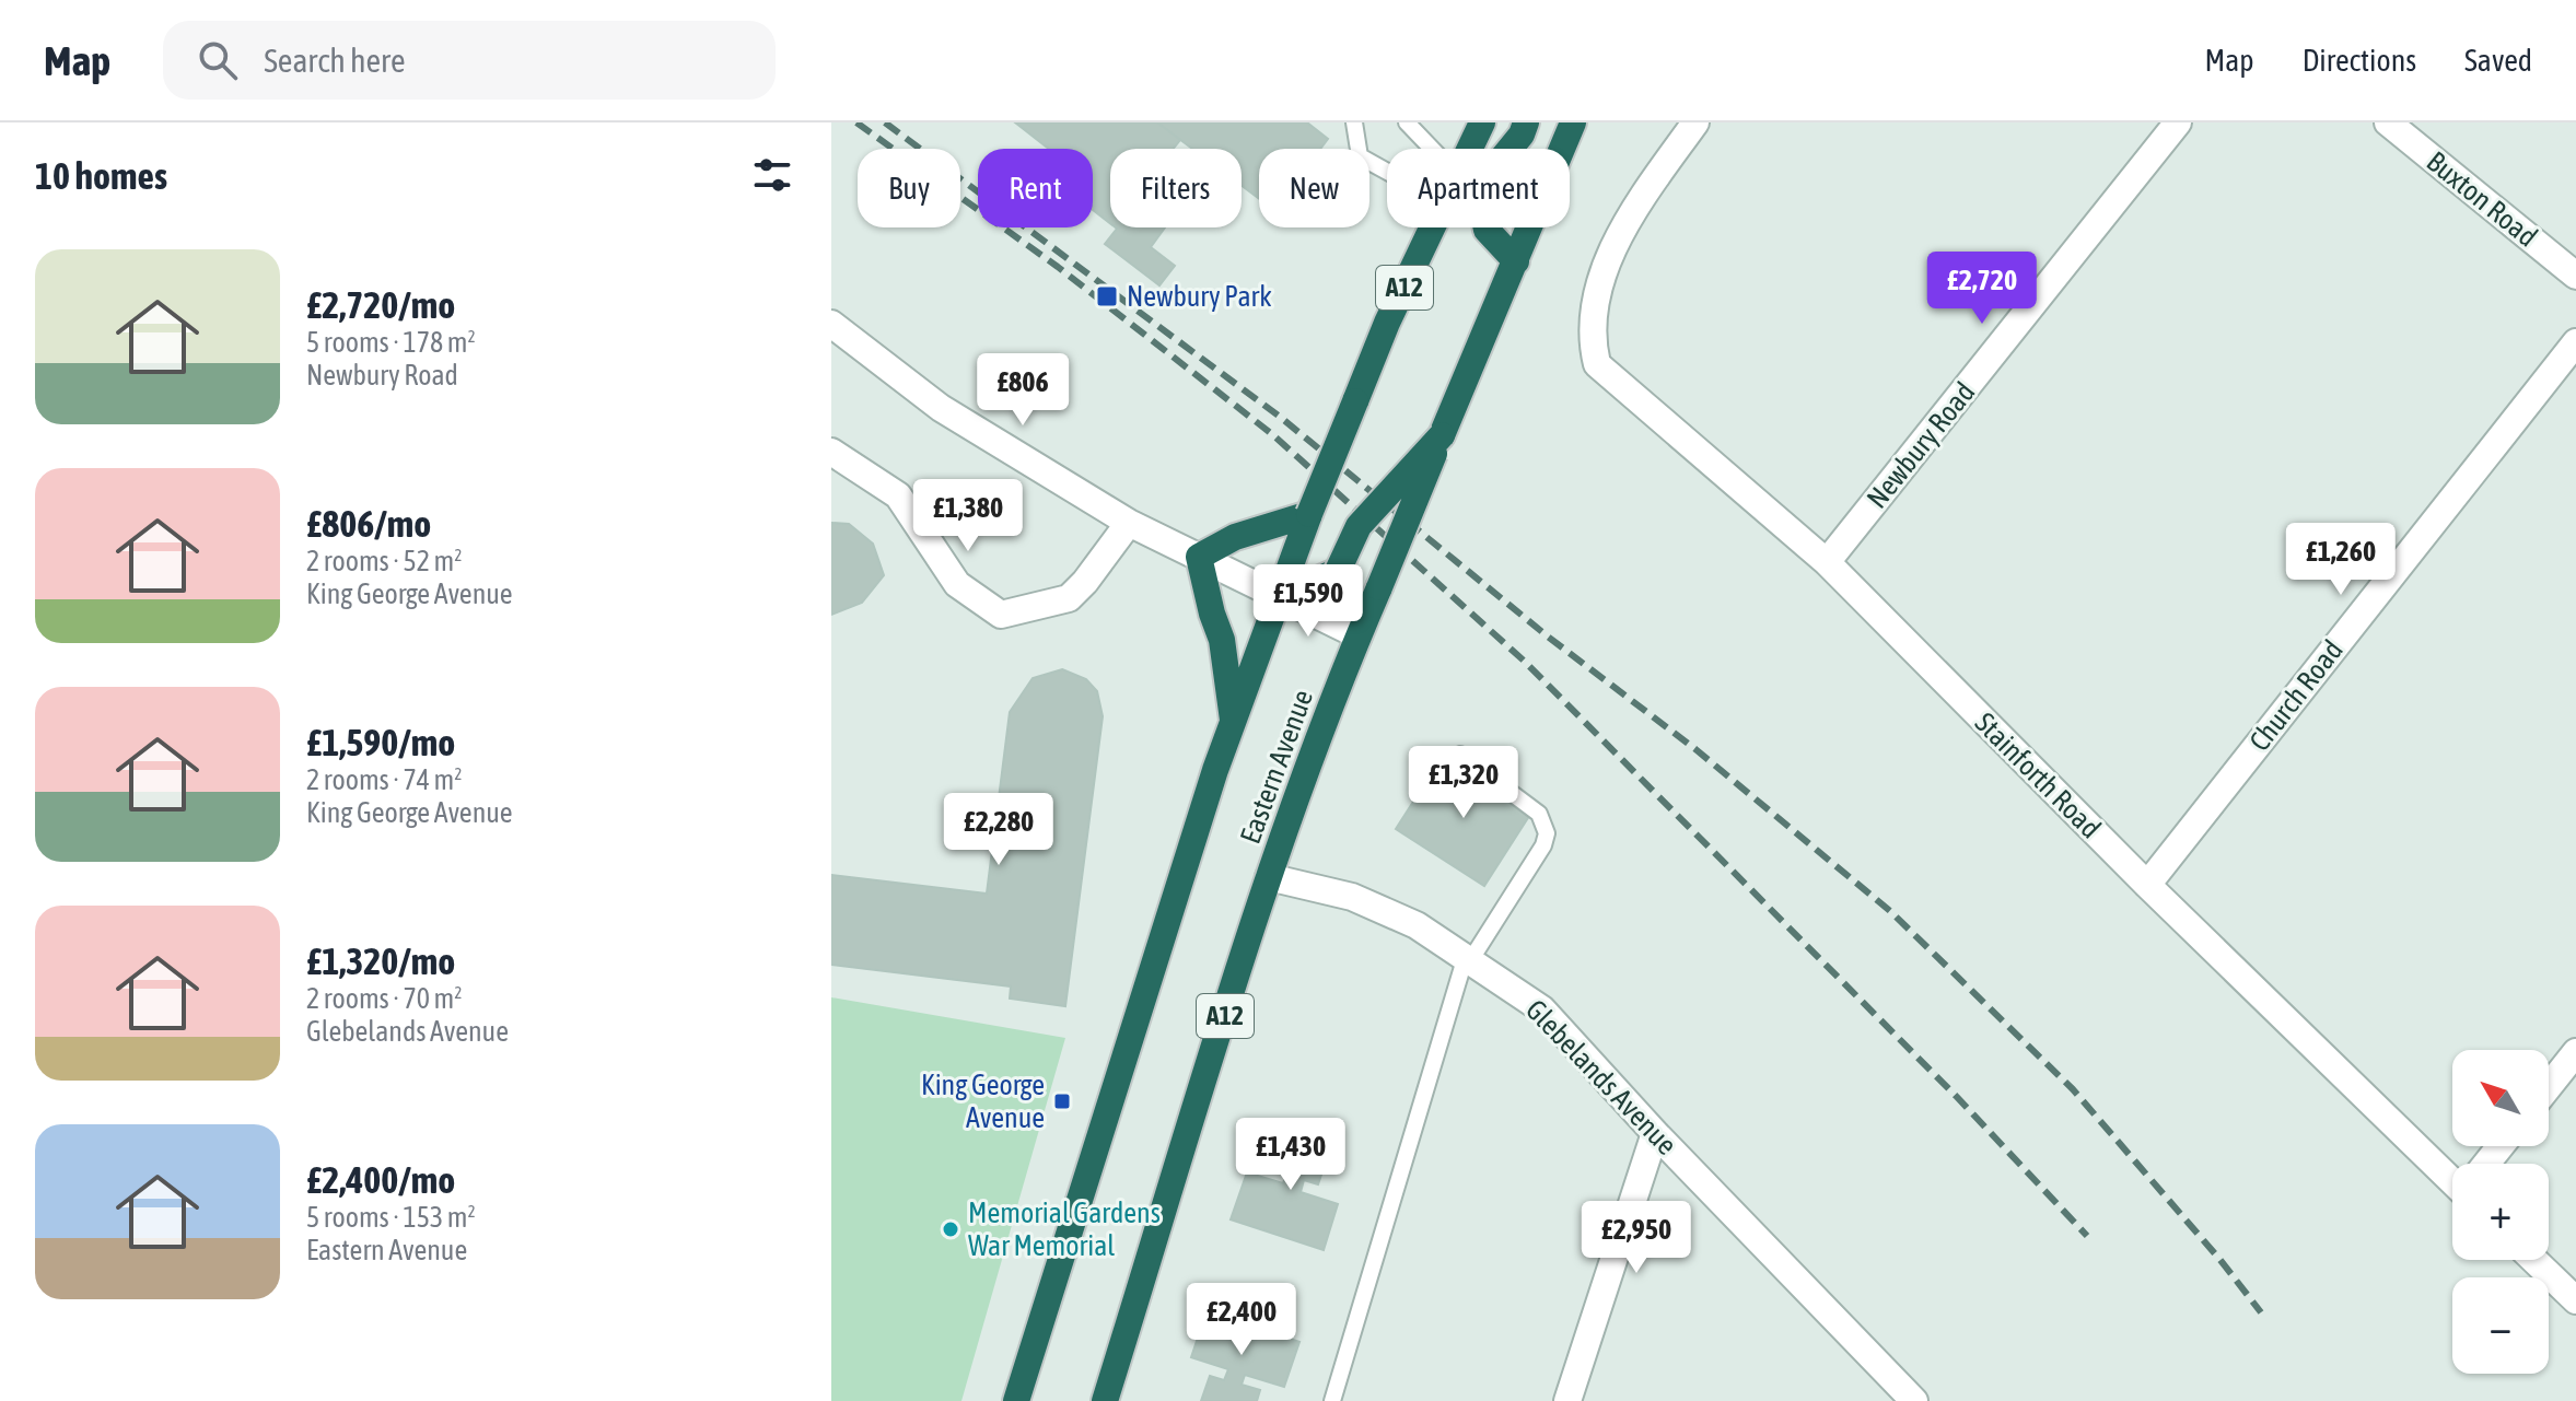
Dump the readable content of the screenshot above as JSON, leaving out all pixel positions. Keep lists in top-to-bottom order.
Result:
{
  "streets": {
    "highway": ["A12", "Eastern Avenue"],
    "street": [
      "Buxton Road",
      "Newbury Road",
      "Church Road",
      "Stainforth Road",
      "Glebelands Avenue"
    ]
  },
  "crossings": [
    ["Newbury Road", "Stainforth Road"],
    ["Church Road", "Stainforth Road"],
    ["Eastern Avenue", "Glebelands Avenue"]
  ],
  "places": {
    "transit": ["Newbury Park", "King George Avenue"],
    "other": ["Memorial Gardens War Memorial"]
  },
  "north": "top left",
  "page": {
    "header": "Map",
    "search": "Search here",
    "nav": ["Map", "Directions", "Saved"],
    "heading": "10 homes",
    "chip": [
      "Buy",
      "Rent",
      "Filters",
      "New",
      "Apartment"
    ],
    "list": [
      {
        "name": "£2,720/mo",
        "note": "5 rooms · 178 m² · Newbury Road"
      },
      {
        "name": "£806/mo",
        "note": "2 rooms · 52 m² · King George Avenue"
      },
      {
        "name": "£1,590/mo",
        "note": "2 rooms · 74 m² · King George Avenue"
      },
      {
        "name": "£1,320/mo",
        "note": "2 rooms · 70 m² · Glebelands Avenue"
      },
      {
        "name": "£2,400/mo",
        "note": "5 rooms · 153 m² · Eastern Avenue"
      }
    ],
    "price": [
      "£2,720",
      "£806",
      "£1,380",
      "£1,260",
      "£1,590",
      "£1,320",
      "£2,280",
      "£1,430",
      "£2,950",
      "£2,400"
    ],
    "map_buttons": ["+", "−"]
  }
}
